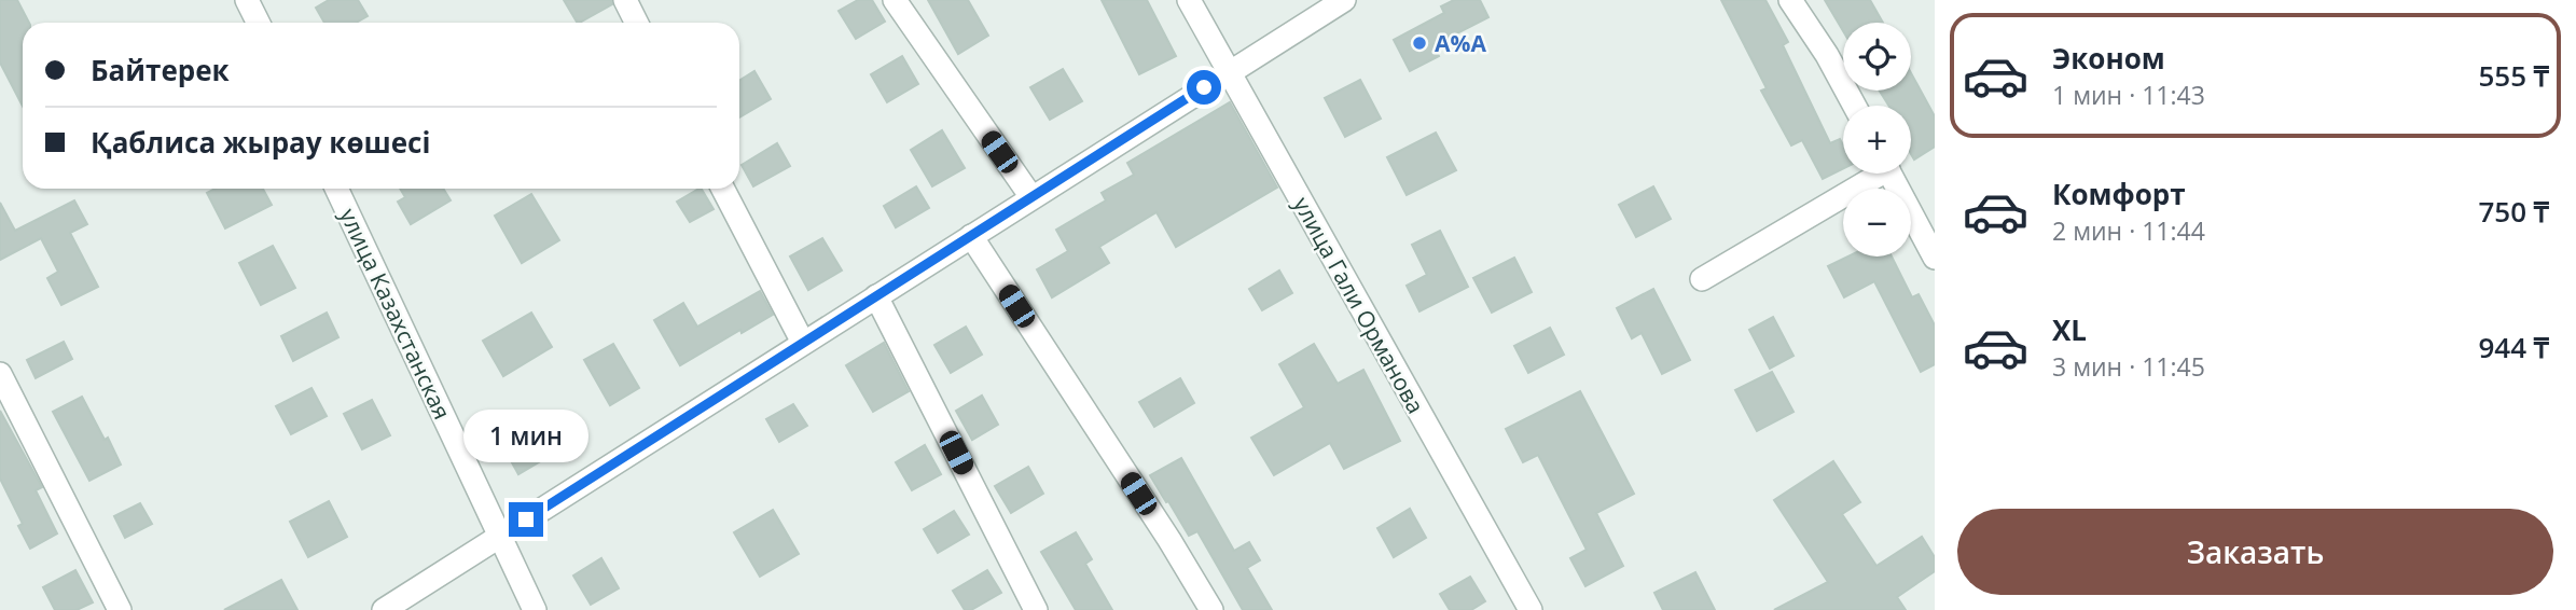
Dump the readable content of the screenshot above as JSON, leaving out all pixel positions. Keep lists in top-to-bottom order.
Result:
{
  "streets": {
    "street": ["улица Гали Орманова", "улица Казахстанская"]
  },
  "places": ["A%A"],
  "page": {
    "list": [
      {
        "name": "Эконом",
        "note": "1 мин · 11:43",
        "value": "555 ₸"
      },
      {
        "name": "Комфорт",
        "note": "2 мин · 11:44",
        "value": "750 ₸"
      },
      {
        "name": "XL",
        "note": "3 мин · 11:45",
        "value": "944 ₸"
      }
    ],
    "map_buttons": ["+", "−"],
    "banner": ["Байтерек", "Қаблиса жырау көшесі"],
    "bubble": "1 мин",
    "buttons": "Заказать"
  }
}
